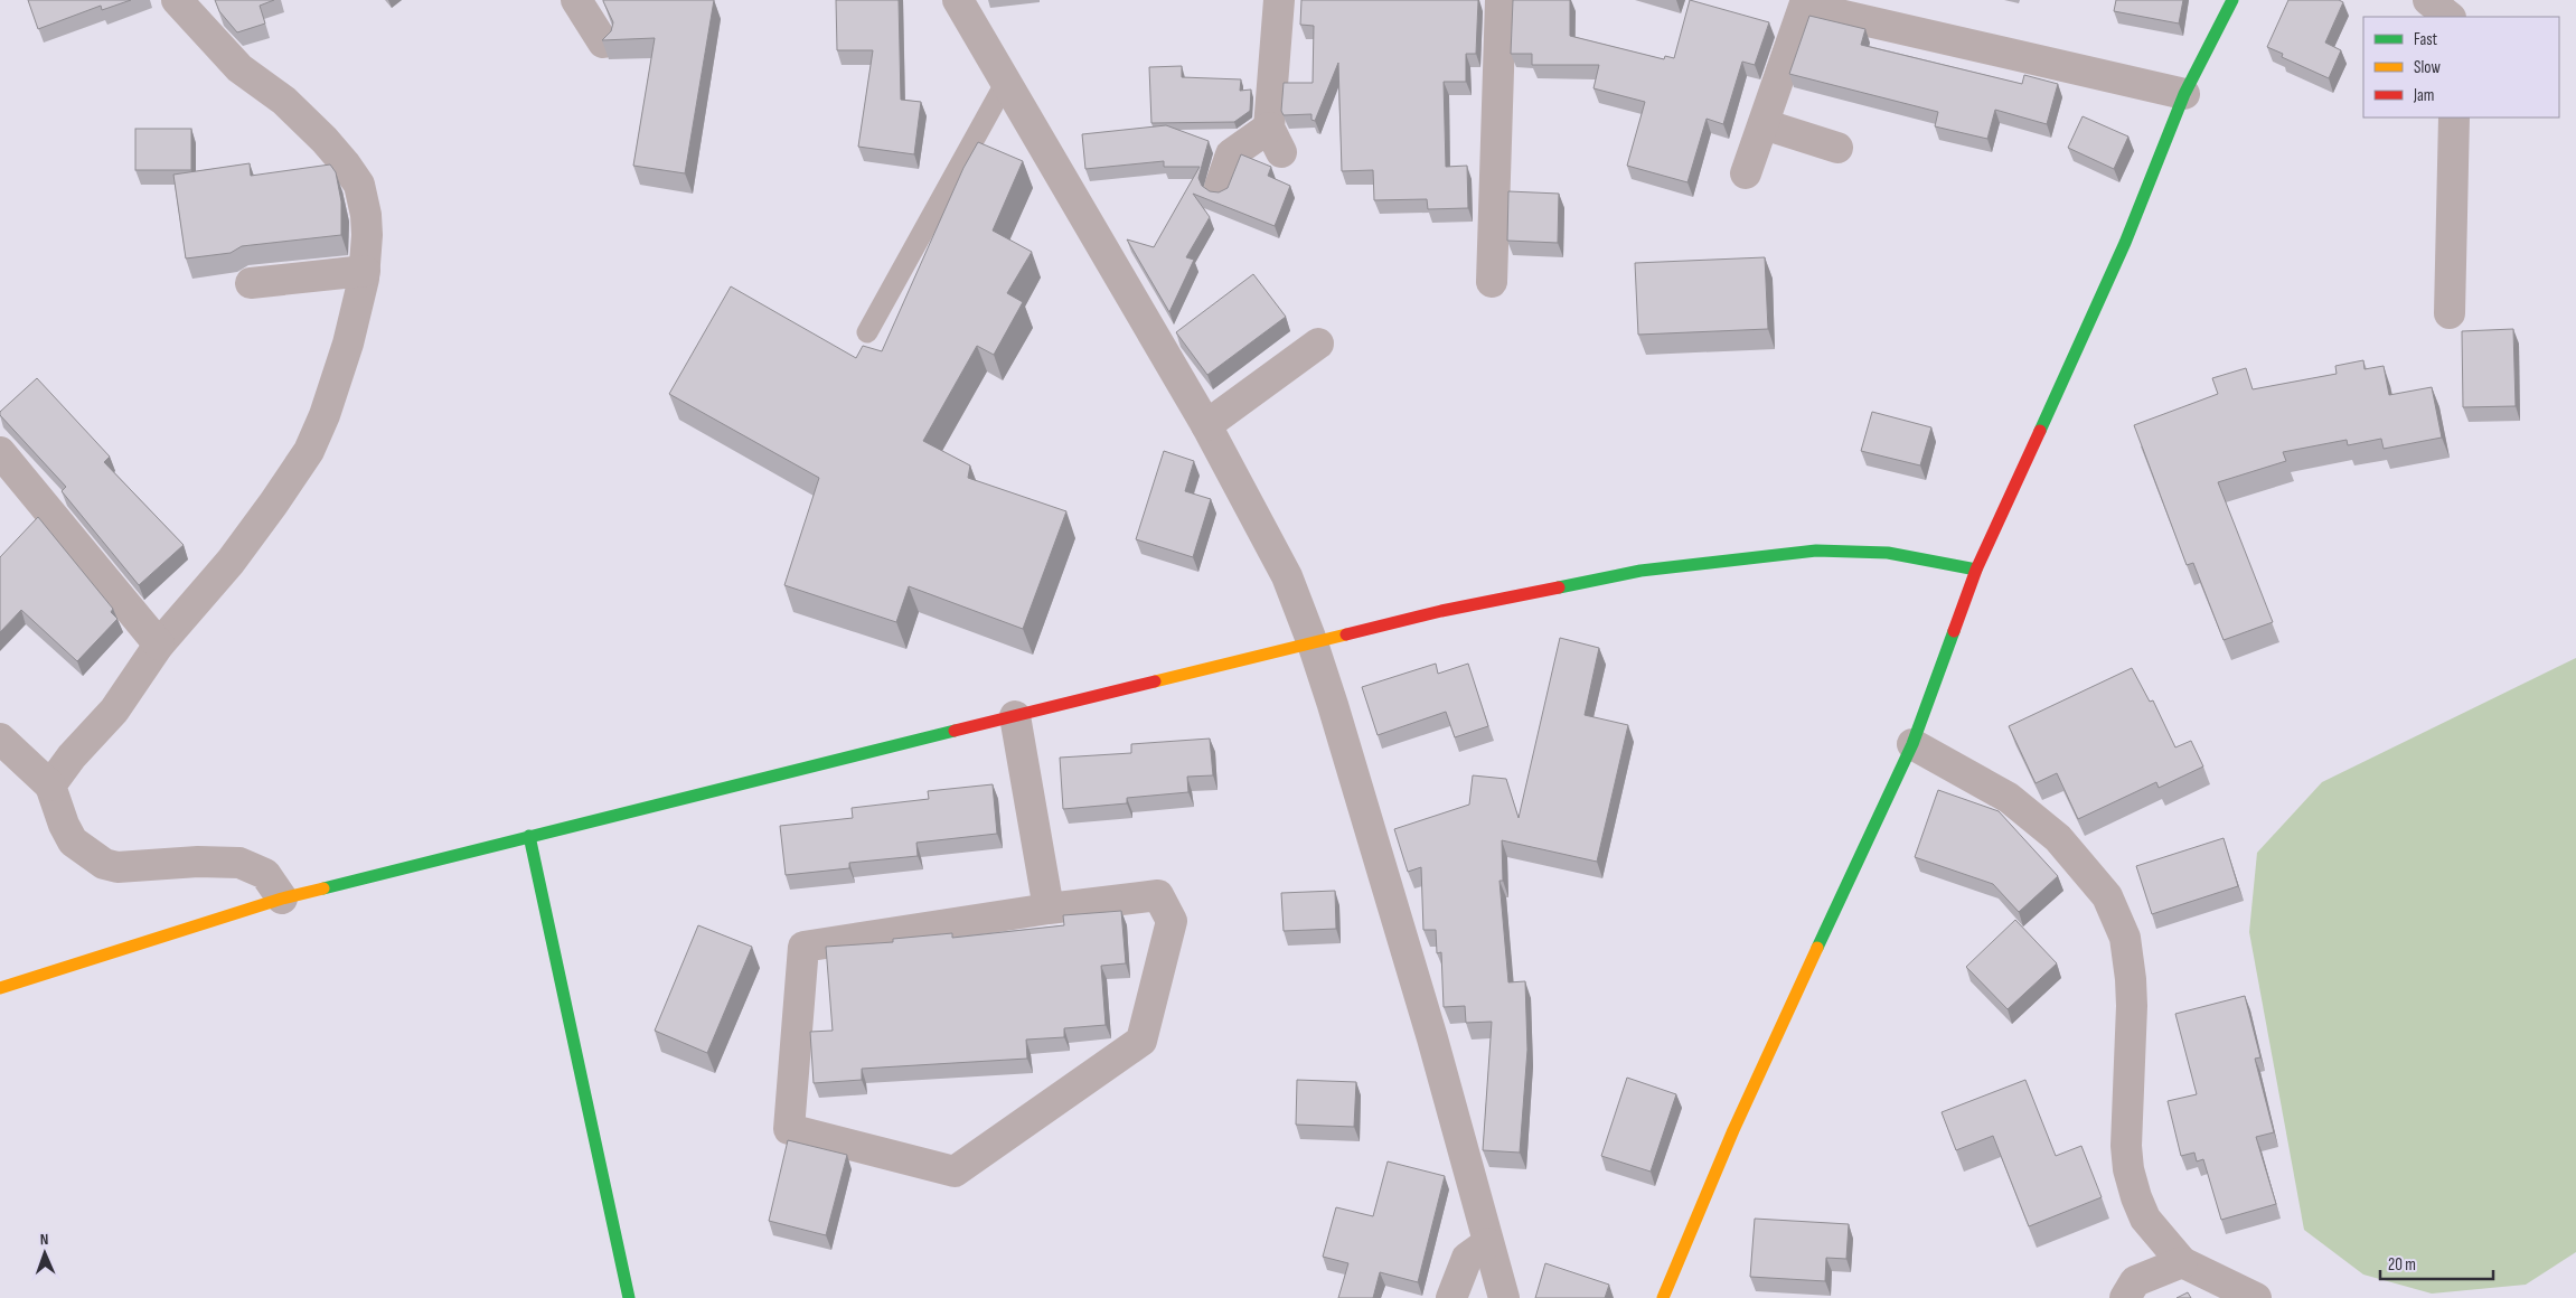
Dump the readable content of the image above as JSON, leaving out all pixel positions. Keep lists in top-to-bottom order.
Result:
{
  "legend": ["Fast", "Slow", "Jam"],
  "scale_bar": "20 m",
  "north": "top"
}
